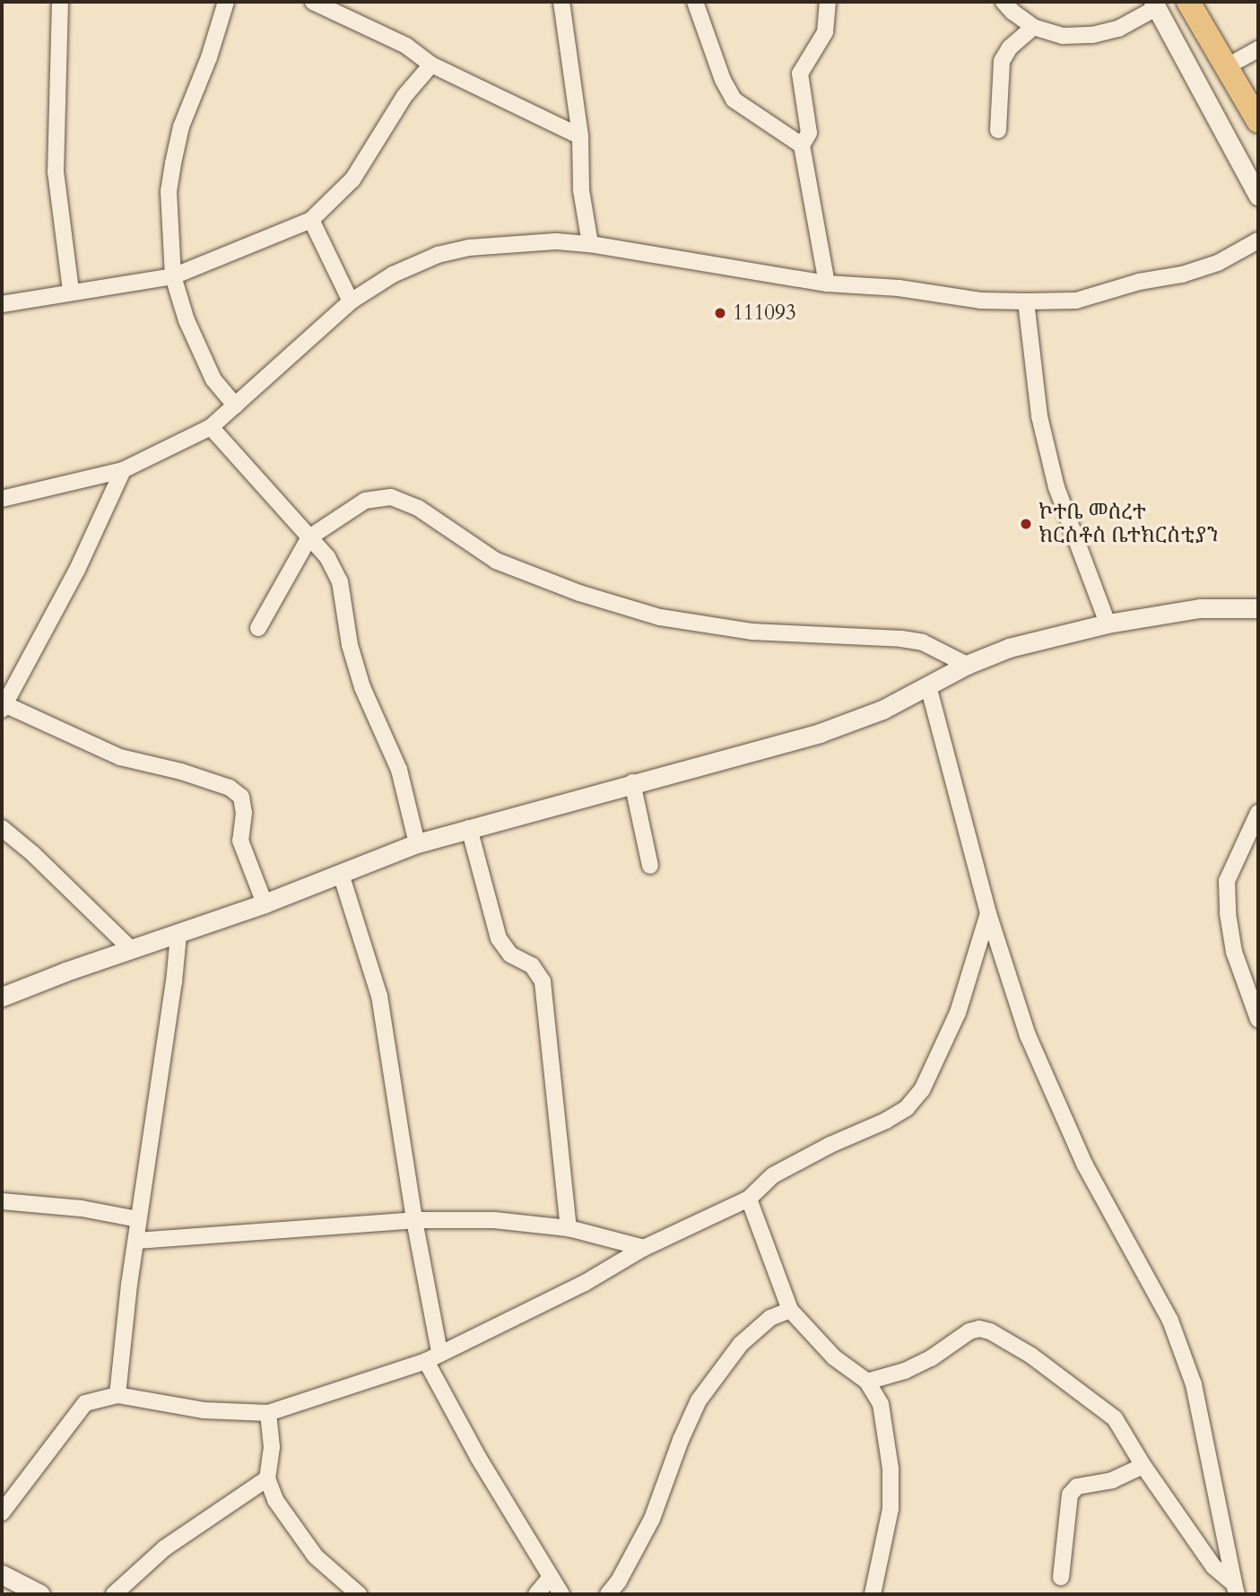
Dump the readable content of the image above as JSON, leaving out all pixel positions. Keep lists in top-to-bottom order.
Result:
{
  "places": ["111093", "ኮተቤ መሰረተ ክርስቶስ ቤተክርስቲያን"]
}
